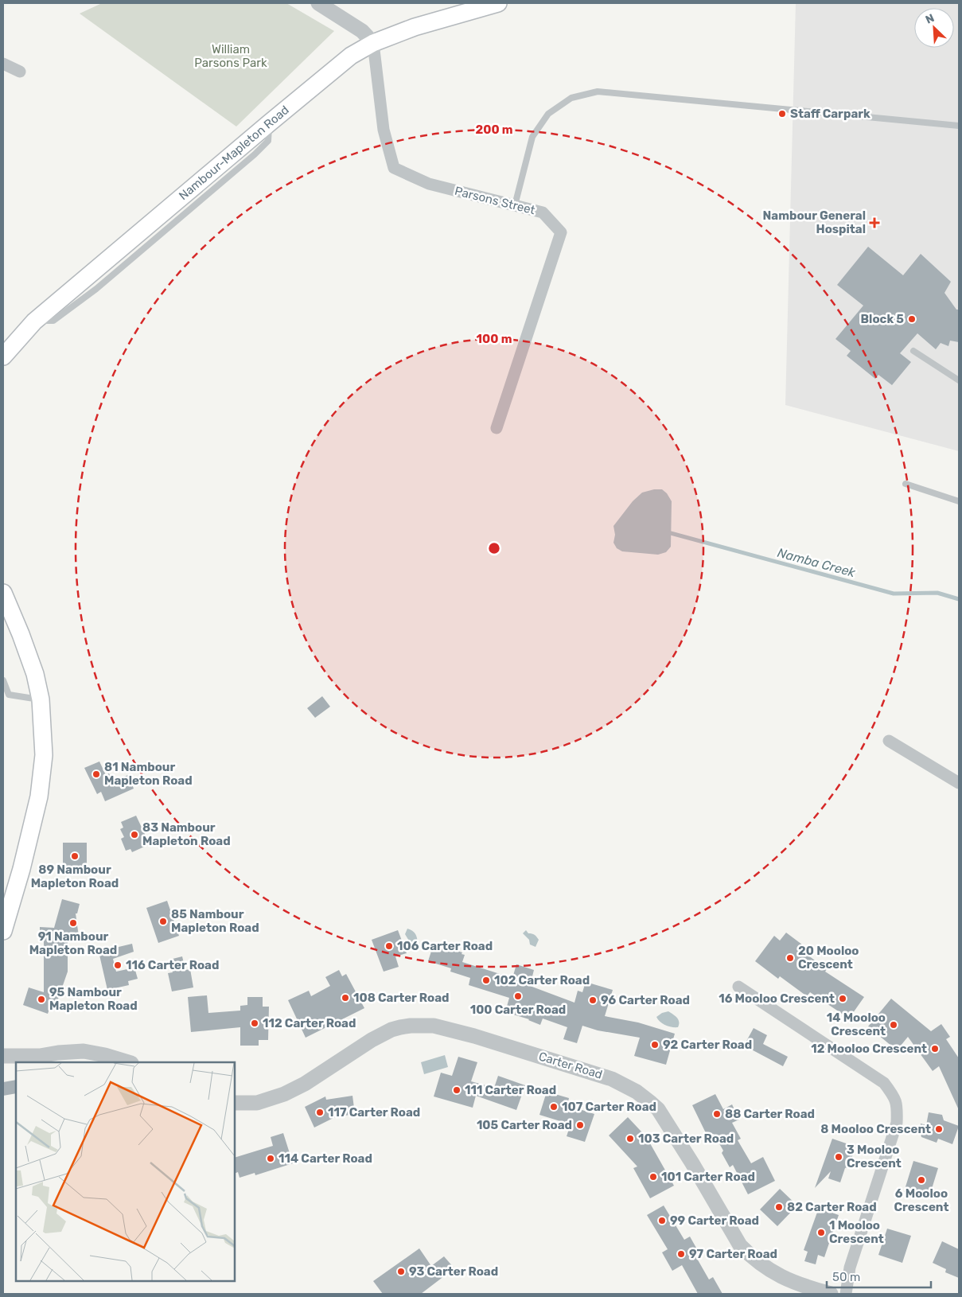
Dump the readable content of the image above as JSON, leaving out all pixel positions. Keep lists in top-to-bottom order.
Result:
{
  "streets": {
    "main road": ["Nambour-Mapleton Road"],
    "street": ["Parsons Street", "Carter Road"]
  },
  "crossings": [
    ["Nambour-Mapleton Road", "Parsons Street"]
  ],
  "water": ["Namba Creek"],
  "parks": ["William Parsons Park"],
  "places": {
    "other": [
      "Staff Carpark",
      "Block 5",
      "81 Nambour Mapleton Road",
      "83 Nambour Mapleton Road",
      "89 Nambour Mapleton Road",
      "85 Nambour Mapleton Road",
      "91 Nambour Mapleton Road",
      "106 Carter Road",
      "20 Mooloo Crescent",
      "116 Carter Road",
      "102 Carter Road",
      "100 Carter Road",
      "108 Carter Road",
      "16 Mooloo Crescent",
      "95 Nambour Mapleton Road",
      "96 Carter Road",
      "112 Carter Road",
      "14 Mooloo Crescent",
      "92 Carter Road",
      "12 Mooloo Crescent",
      "111 Carter Road",
      "107 Carter Road",
      "117 Carter Road",
      "88 Carter Road",
      "105 Carter Road",
      "8 Mooloo Crescent",
      "103 Carter Road",
      "3 Mooloo Crescent",
      "114 Carter Road",
      "101 Carter Road",
      "6 Mooloo Crescent",
      "82 Carter Road",
      "99 Carter Road",
      "1 Mooloo Crescent",
      "97 Carter Road",
      "93 Carter Road"
    ],
    "health": ["Nambour General Hospital"]
  },
  "scale_bar": "50 m",
  "north": "top left",
  "rings": ["200 m", "100 m"]
}
